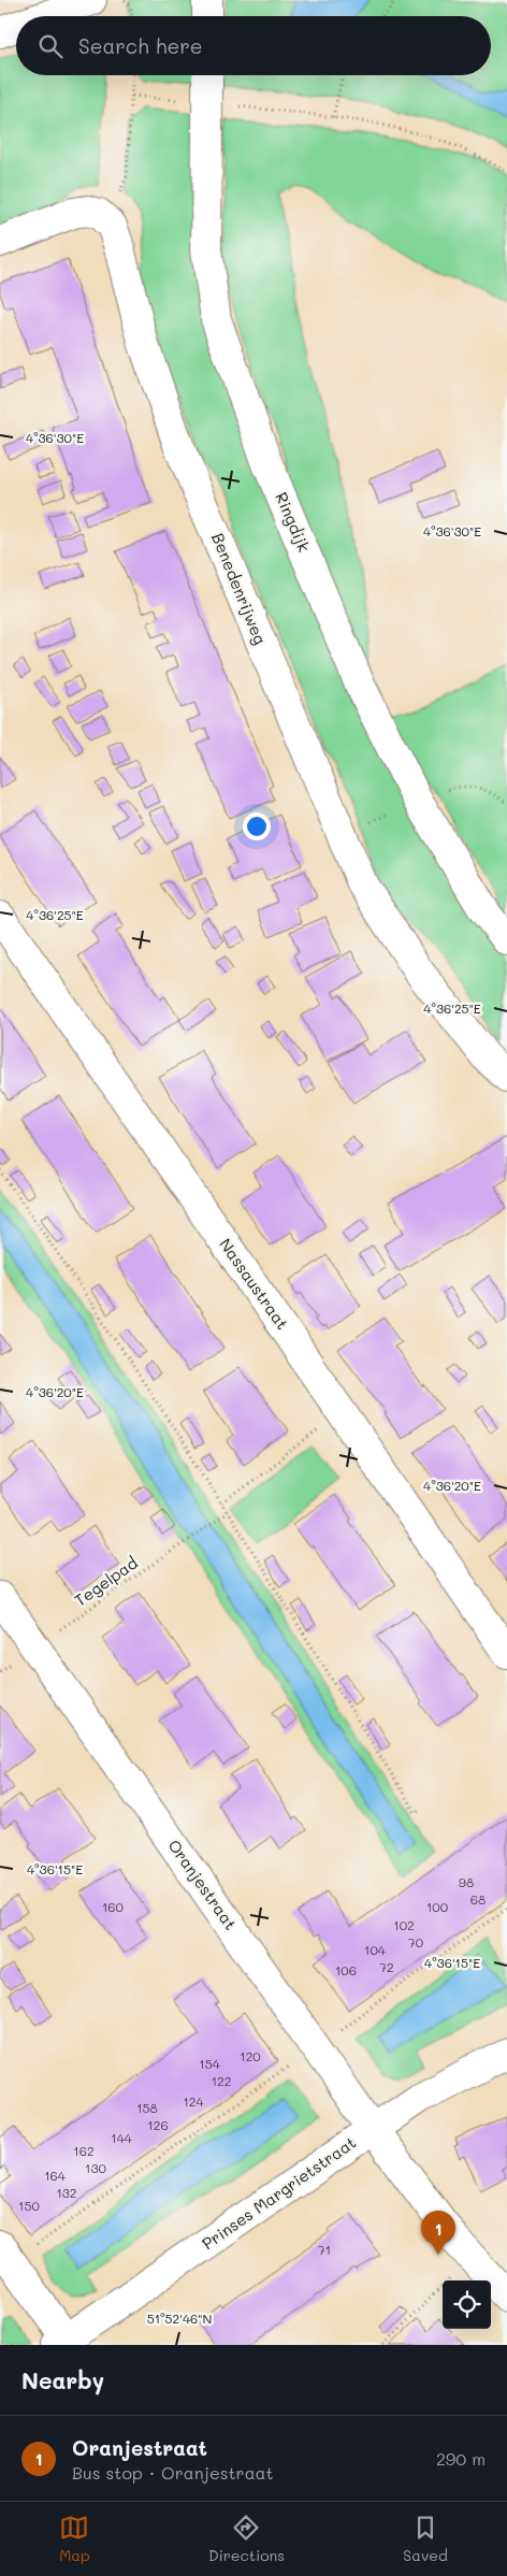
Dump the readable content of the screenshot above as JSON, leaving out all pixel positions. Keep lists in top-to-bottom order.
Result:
{
  "streets": {
    "street": [
      "Ringdijk",
      "Benedenrijweg",
      "Nassaustraat",
      "Oranjestraat",
      "Prinses Margrietstraat"
    ],
    "path": ["Tegelpad"]
  },
  "crossings": [
    ["Tegelpad", "Oranjestraat"],
    ["Oranjestraat", "Prinses Margrietstraat"]
  ],
  "house_numbers": [
    "98",
    "68",
    "160",
    "100",
    "102",
    "70",
    "104",
    "72",
    "106",
    "120",
    "154",
    "122",
    "124",
    "158",
    "126",
    "144",
    "162",
    "130",
    "164",
    "132",
    "150",
    "71"
  ],
  "page": {
    "search": "Search here",
    "pins": "1",
    "heading": "Nearby",
    "list": [
      {
        "mark": "1",
        "name": "Oranjestraat",
        "note": "Bus stop · Oranjestraat",
        "value": "290 m"
      }
    ],
    "nav": ["Map", "Directions", "Saved"]
  },
  "coordinates": [
    "4°36'30\"E",
    "4°36'25\"E",
    "4°36'20\"E",
    "4°36'15\"E",
    "51°52'46\"N"
  ]
}
